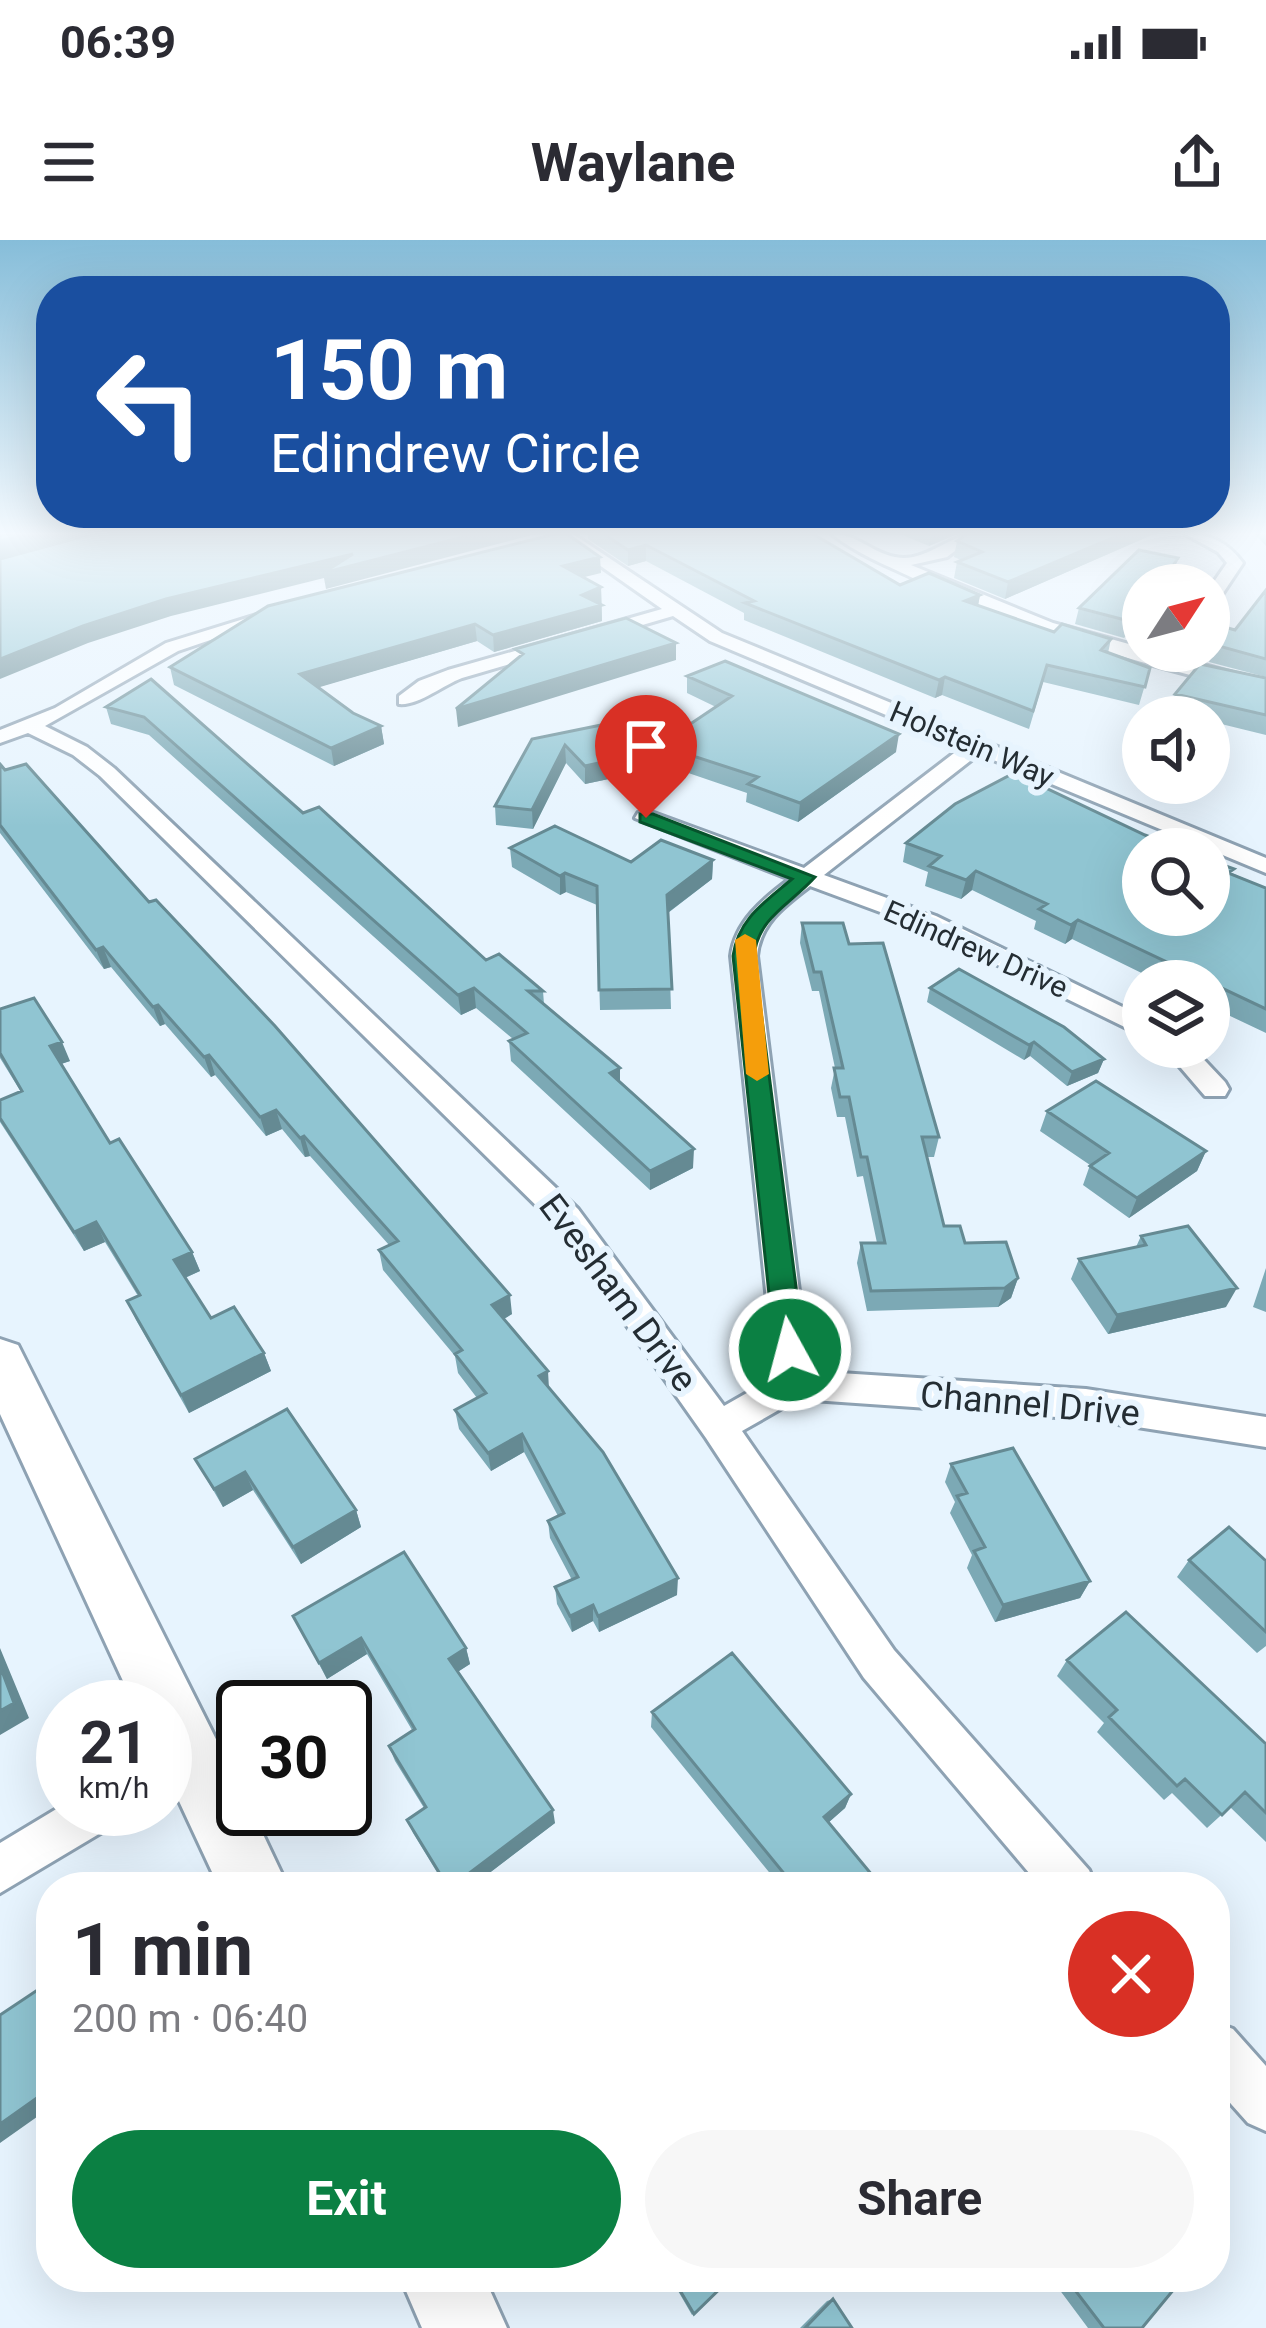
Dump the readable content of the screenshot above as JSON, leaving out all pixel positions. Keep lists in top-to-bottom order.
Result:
{
  "streets": {
    "street": [
      "Holstein Way",
      "Edindrew Drive",
      "Evesham Drive",
      "Channel Drive"
    ]
  },
  "north": "top right",
  "page": {
    "status": "06:39",
    "header": "Waylane",
    "turn": ["150 m", "Edindrew Circle"],
    "speed": "21 km/h",
    "limit": "30",
    "heading": ["1 min", "200 m · 06:40"],
    "buttons": ["Exit", "Share"]
  }
}
